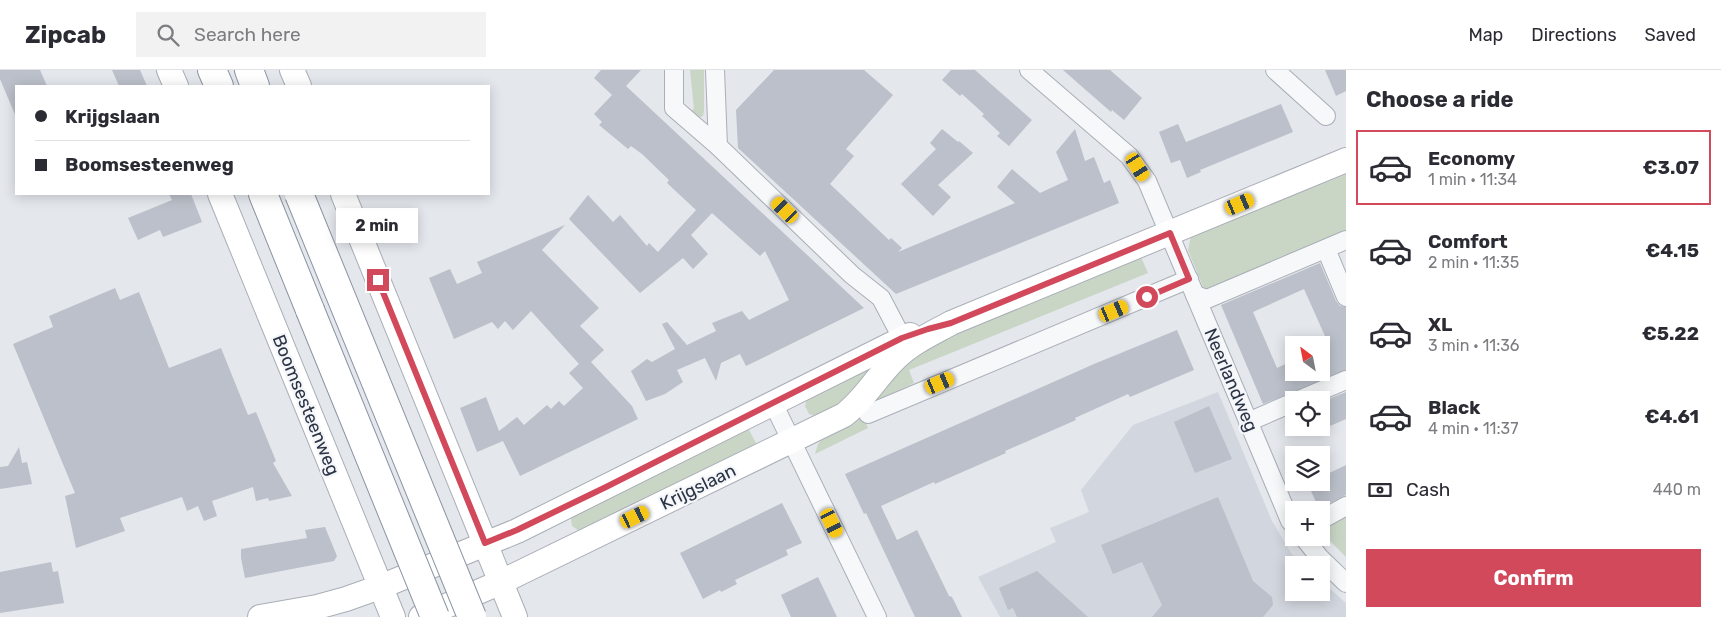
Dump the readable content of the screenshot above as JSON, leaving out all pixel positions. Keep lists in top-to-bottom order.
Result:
{
  "streets": {
    "street": ["Neerlandweg", "Boomsesteenweg", "Krijgslaan"]
  },
  "crossings": [
    ["Neerlandweg", "Krijgslaan"],
    ["Boomsesteenweg", "Krijgslaan"]
  ],
  "north": "top left",
  "page": {
    "header": "Zipcab",
    "search": "Search here",
    "nav": ["Map", "Directions", "Saved"],
    "heading": "Choose a ride",
    "banner": ["Krijgslaan", "Boomsesteenweg"],
    "list": [
      {
        "name": "Economy",
        "note": "1 min · 11:34",
        "value": "€3.07"
      },
      {
        "name": "Comfort",
        "note": "2 min · 11:35",
        "value": "€4.15"
      },
      {
        "name": "XL",
        "note": "3 min · 11:36",
        "value": "€5.22"
      },
      {
        "name": "Black",
        "note": "4 min · 11:37",
        "value": "€4.61"
      }
    ],
    "bubble": "2 min",
    "map_buttons": ["+", "−"],
    "pay": ["Cash", "440 m"],
    "buttons": "Confirm"
  }
}
